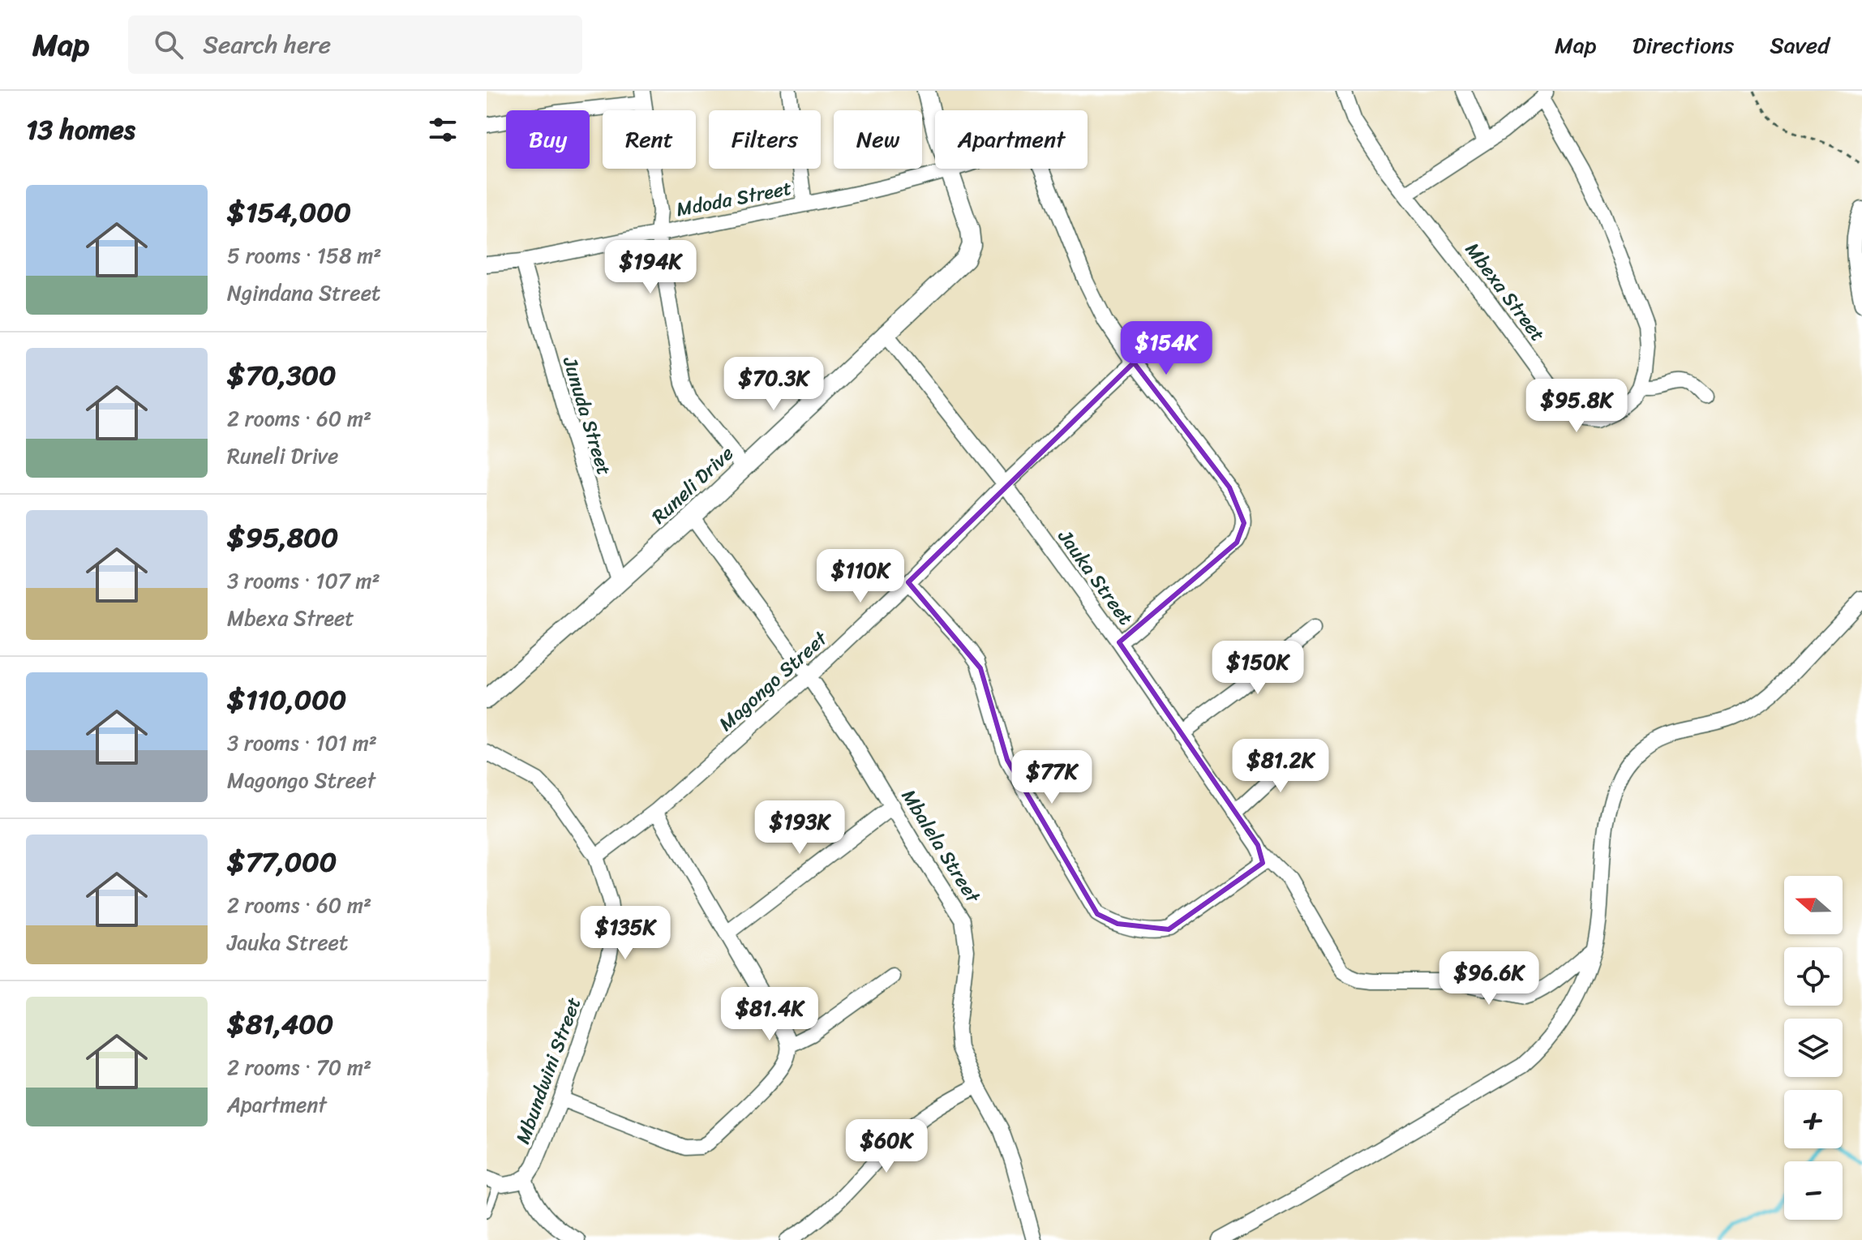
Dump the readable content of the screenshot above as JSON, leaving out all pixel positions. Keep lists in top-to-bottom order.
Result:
{
  "streets": {
    "street": [
      "Mdoda Street",
      "Mbexa Street",
      "Junuda Street",
      "Runeli Drive",
      "Jauka Street",
      "Magongo Street",
      "Mbalela Street",
      "Mbundwini Street"
    ]
  },
  "crossings": [
    ["Mdoda Street", "Junuda Street"],
    ["Mdoda Street", "Runeli Drive"],
    ["Mdoda Street", "Jauka Street"],
    ["Mdoda Street", "Magongo Street"],
    ["Junuda Street", "Runeli Drive"],
    ["Runeli Drive", "Jauka Street"],
    ["Runeli Drive", "Mbalela Street"],
    ["Jauka Street", "Magongo Street"],
    ["Magongo Street", "Mbalela Street"],
    ["Magongo Street", "Mbundwini Street"]
  ],
  "north": "left",
  "page": {
    "header": "Map",
    "search": "Search here",
    "nav": ["Map", "Directions", "Saved"],
    "heading": "13 homes",
    "chip": [
      "Buy",
      "Rent",
      "Filters",
      "New",
      "Apartment"
    ],
    "list": [
      {
        "name": "$154,000",
        "note": "5 rooms · 158 m² · Ngindana Street"
      },
      {
        "name": "$70,300",
        "note": "2 rooms · 60 m² · Runeli Drive"
      },
      {
        "name": "$95,800",
        "note": "3 rooms · 107 m² · Mbexa Street"
      },
      {
        "name": "$110,000",
        "note": "3 rooms · 101 m² · Magongo Street"
      },
      {
        "name": "$77,000",
        "note": "2 rooms · 60 m² · Jauka Street"
      },
      {
        "name": "$81,400",
        "note": "2 rooms · 70 m² · Apartment"
      }
    ],
    "price": [
      "$194K",
      "$154K",
      "$70.3K",
      "$95.8K",
      "$110K",
      "$150K",
      "$81.2K",
      "$77K",
      "$193K",
      "$135K",
      "$96.6K",
      "$81.4K",
      "$60K"
    ],
    "map_buttons": ["+", "−"]
  }
}
